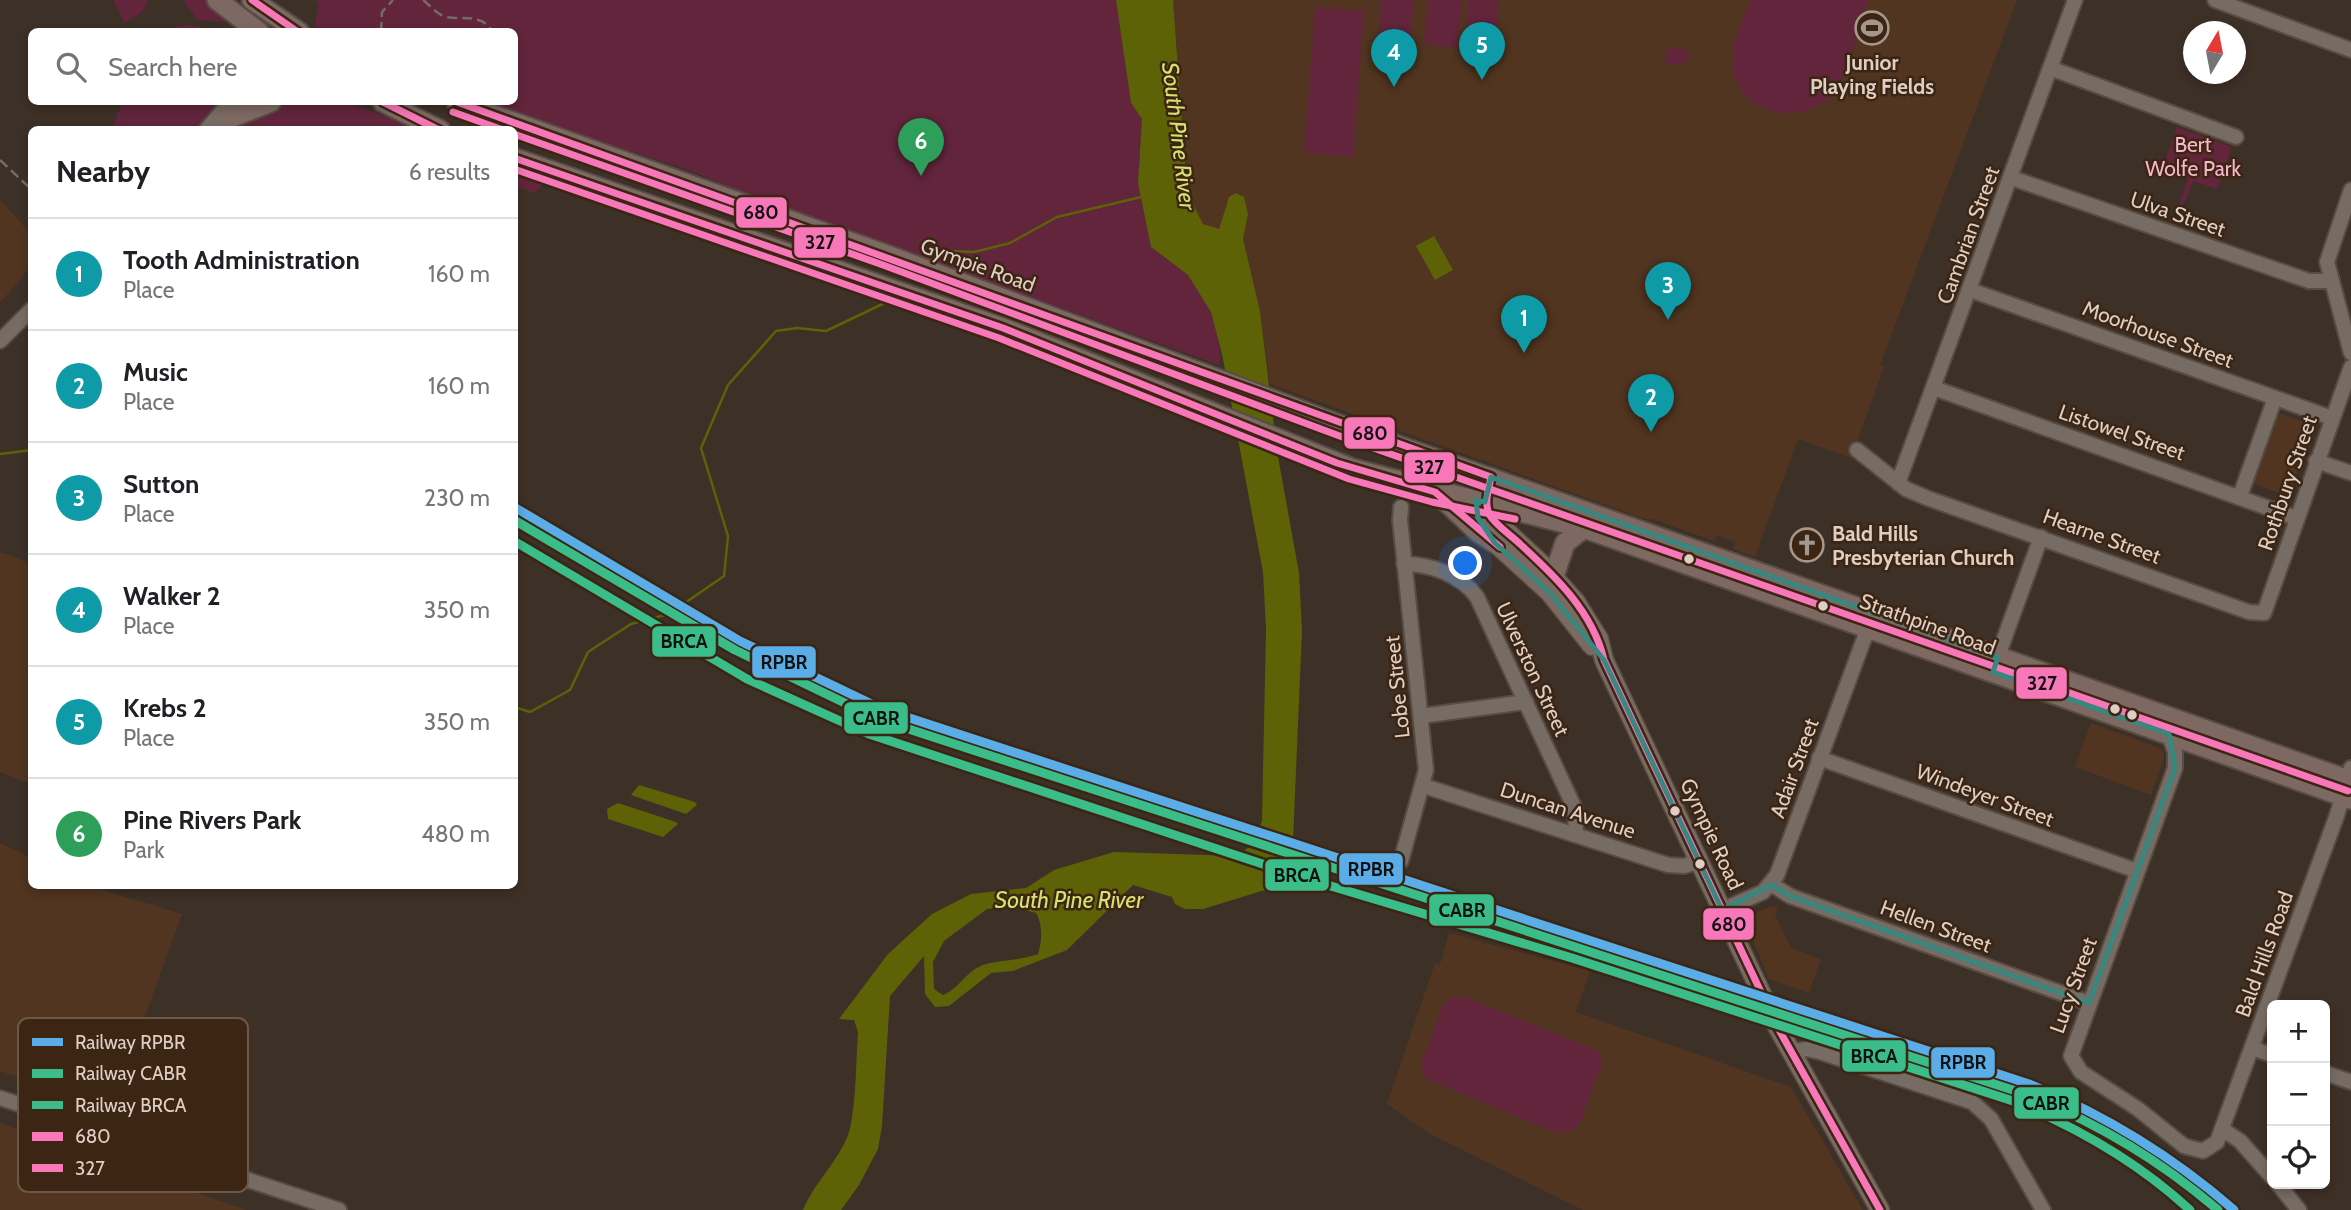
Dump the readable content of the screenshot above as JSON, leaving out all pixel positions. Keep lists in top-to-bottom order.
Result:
{
  "streets": {
    "highway": ["Gympie Road", "Strathpine Road"],
    "street": [
      "Ulva Street",
      "Cambrian Street",
      "Moorhouse Street",
      "Listowel Street",
      "Rothbury Street",
      "Hearne Street",
      "Ulverston Street",
      "Lobe Street",
      "Adair Street",
      "Windeyer Street",
      "Duncan Avenue",
      "Hellen Street",
      "Bald Hills Road",
      "Lucy Street"
    ]
  },
  "crossings": [
    ["Ulva Street", "Cambrian Street"],
    ["Cambrian Street", "Moorhouse Street"],
    ["Cambrian Street", "Listowel Street"],
    ["Cambrian Street", "Hearne Street"],
    ["Gympie Road", "Strathpine Road"],
    ["Gympie Road", "Duncan Avenue"],
    ["Moorhouse Street", "Rothbury Street"],
    ["Listowel Street", "Rothbury Street"],
    ["Rothbury Street", "Hearne Street"],
    ["Strathpine Road", "Adair Street"],
    ["Strathpine Road", "Bald Hills Road"],
    ["Ulverston Street", "Lobe Street"],
    ["Ulverston Street", "Duncan Avenue"],
    ["Lobe Street", "Duncan Avenue"],
    ["Adair Street", "Windeyer Street"],
    ["Adair Street", "Hellen Street"],
    ["Windeyer Street", "Lucy Street"],
    ["Hellen Street", "Lucy Street"],
    ["Bald Hills Road", "Lucy Street"]
  ],
  "water": ["South Pine River"],
  "parks": ["Bert Wolfe Park"],
  "places": {
    "sports": ["Junior Playing Fields"],
    "church": ["Bald Hills Presbyterian Church"]
  },
  "lines": [
    "transit line 680",
    "transit line 327",
    "rail line RPBR",
    "rail line CABR",
    "rail line BRCA"
  ],
  "legend": [
    "Railway RPBR",
    "Railway CABR",
    "Railway BRCA",
    "680",
    "327"
  ],
  "north": "top",
  "page": {
    "pins": [
      "5",
      "4",
      "6",
      "3",
      "1",
      "2"
    ],
    "search": "Search here",
    "heading": ["Nearby", "6 results"],
    "list": [
      {
        "mark": "1",
        "name": "Tooth Administration",
        "note": "Place",
        "value": "160 m"
      },
      {
        "mark": "2",
        "name": "Music",
        "note": "Place",
        "value": "160 m"
      },
      {
        "mark": "3",
        "name": "Sutton",
        "note": "Place",
        "value": "230 m"
      },
      {
        "mark": "4",
        "name": "Walker 2",
        "note": "Place",
        "value": "350 m"
      },
      {
        "mark": "5",
        "name": "Krebs 2",
        "note": "Place",
        "value": "350 m"
      },
      {
        "mark": "6",
        "name": "Pine Rivers Park",
        "note": "Park",
        "value": "480 m"
      }
    ],
    "map_buttons": ["+", "−"]
  }
}
